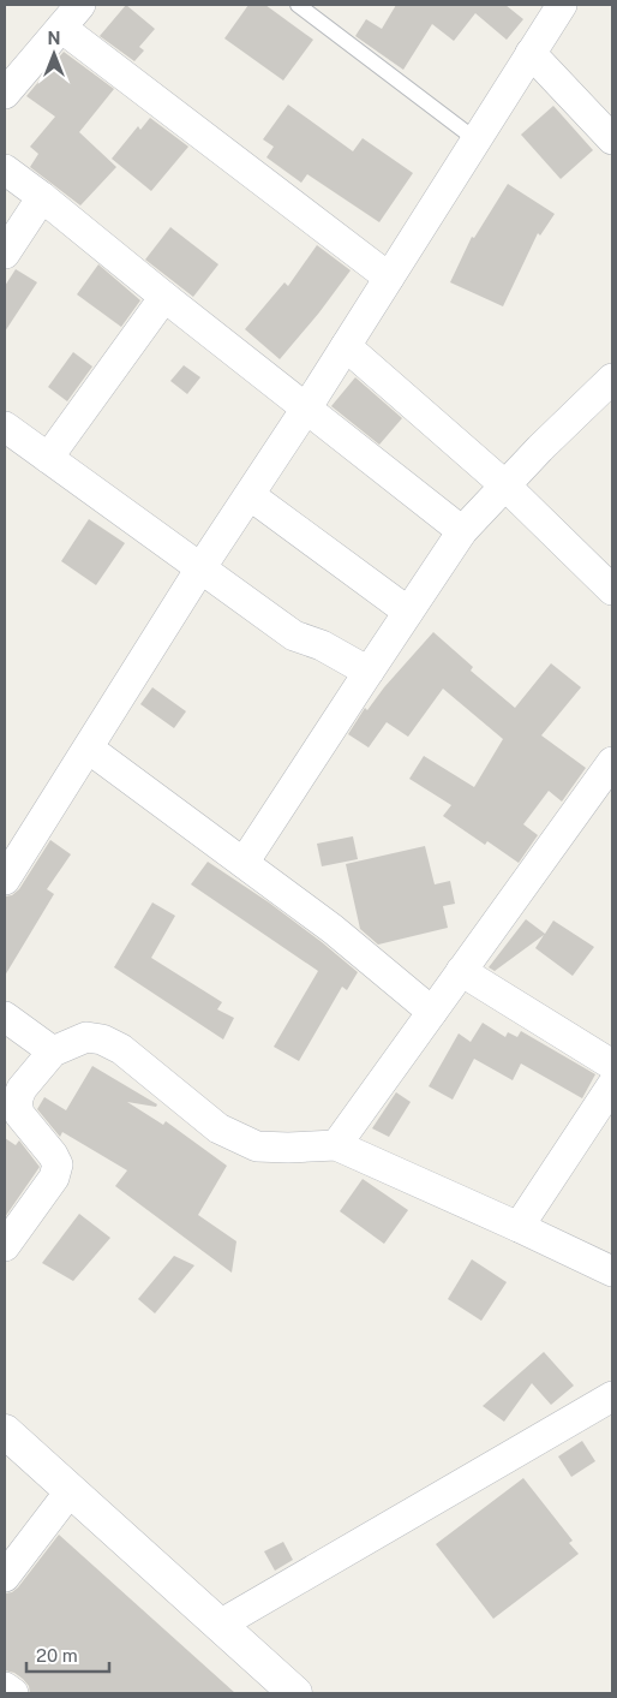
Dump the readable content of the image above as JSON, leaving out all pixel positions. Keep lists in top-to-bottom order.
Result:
{
  "scale_bar": "20 m",
  "north": "top"
}
